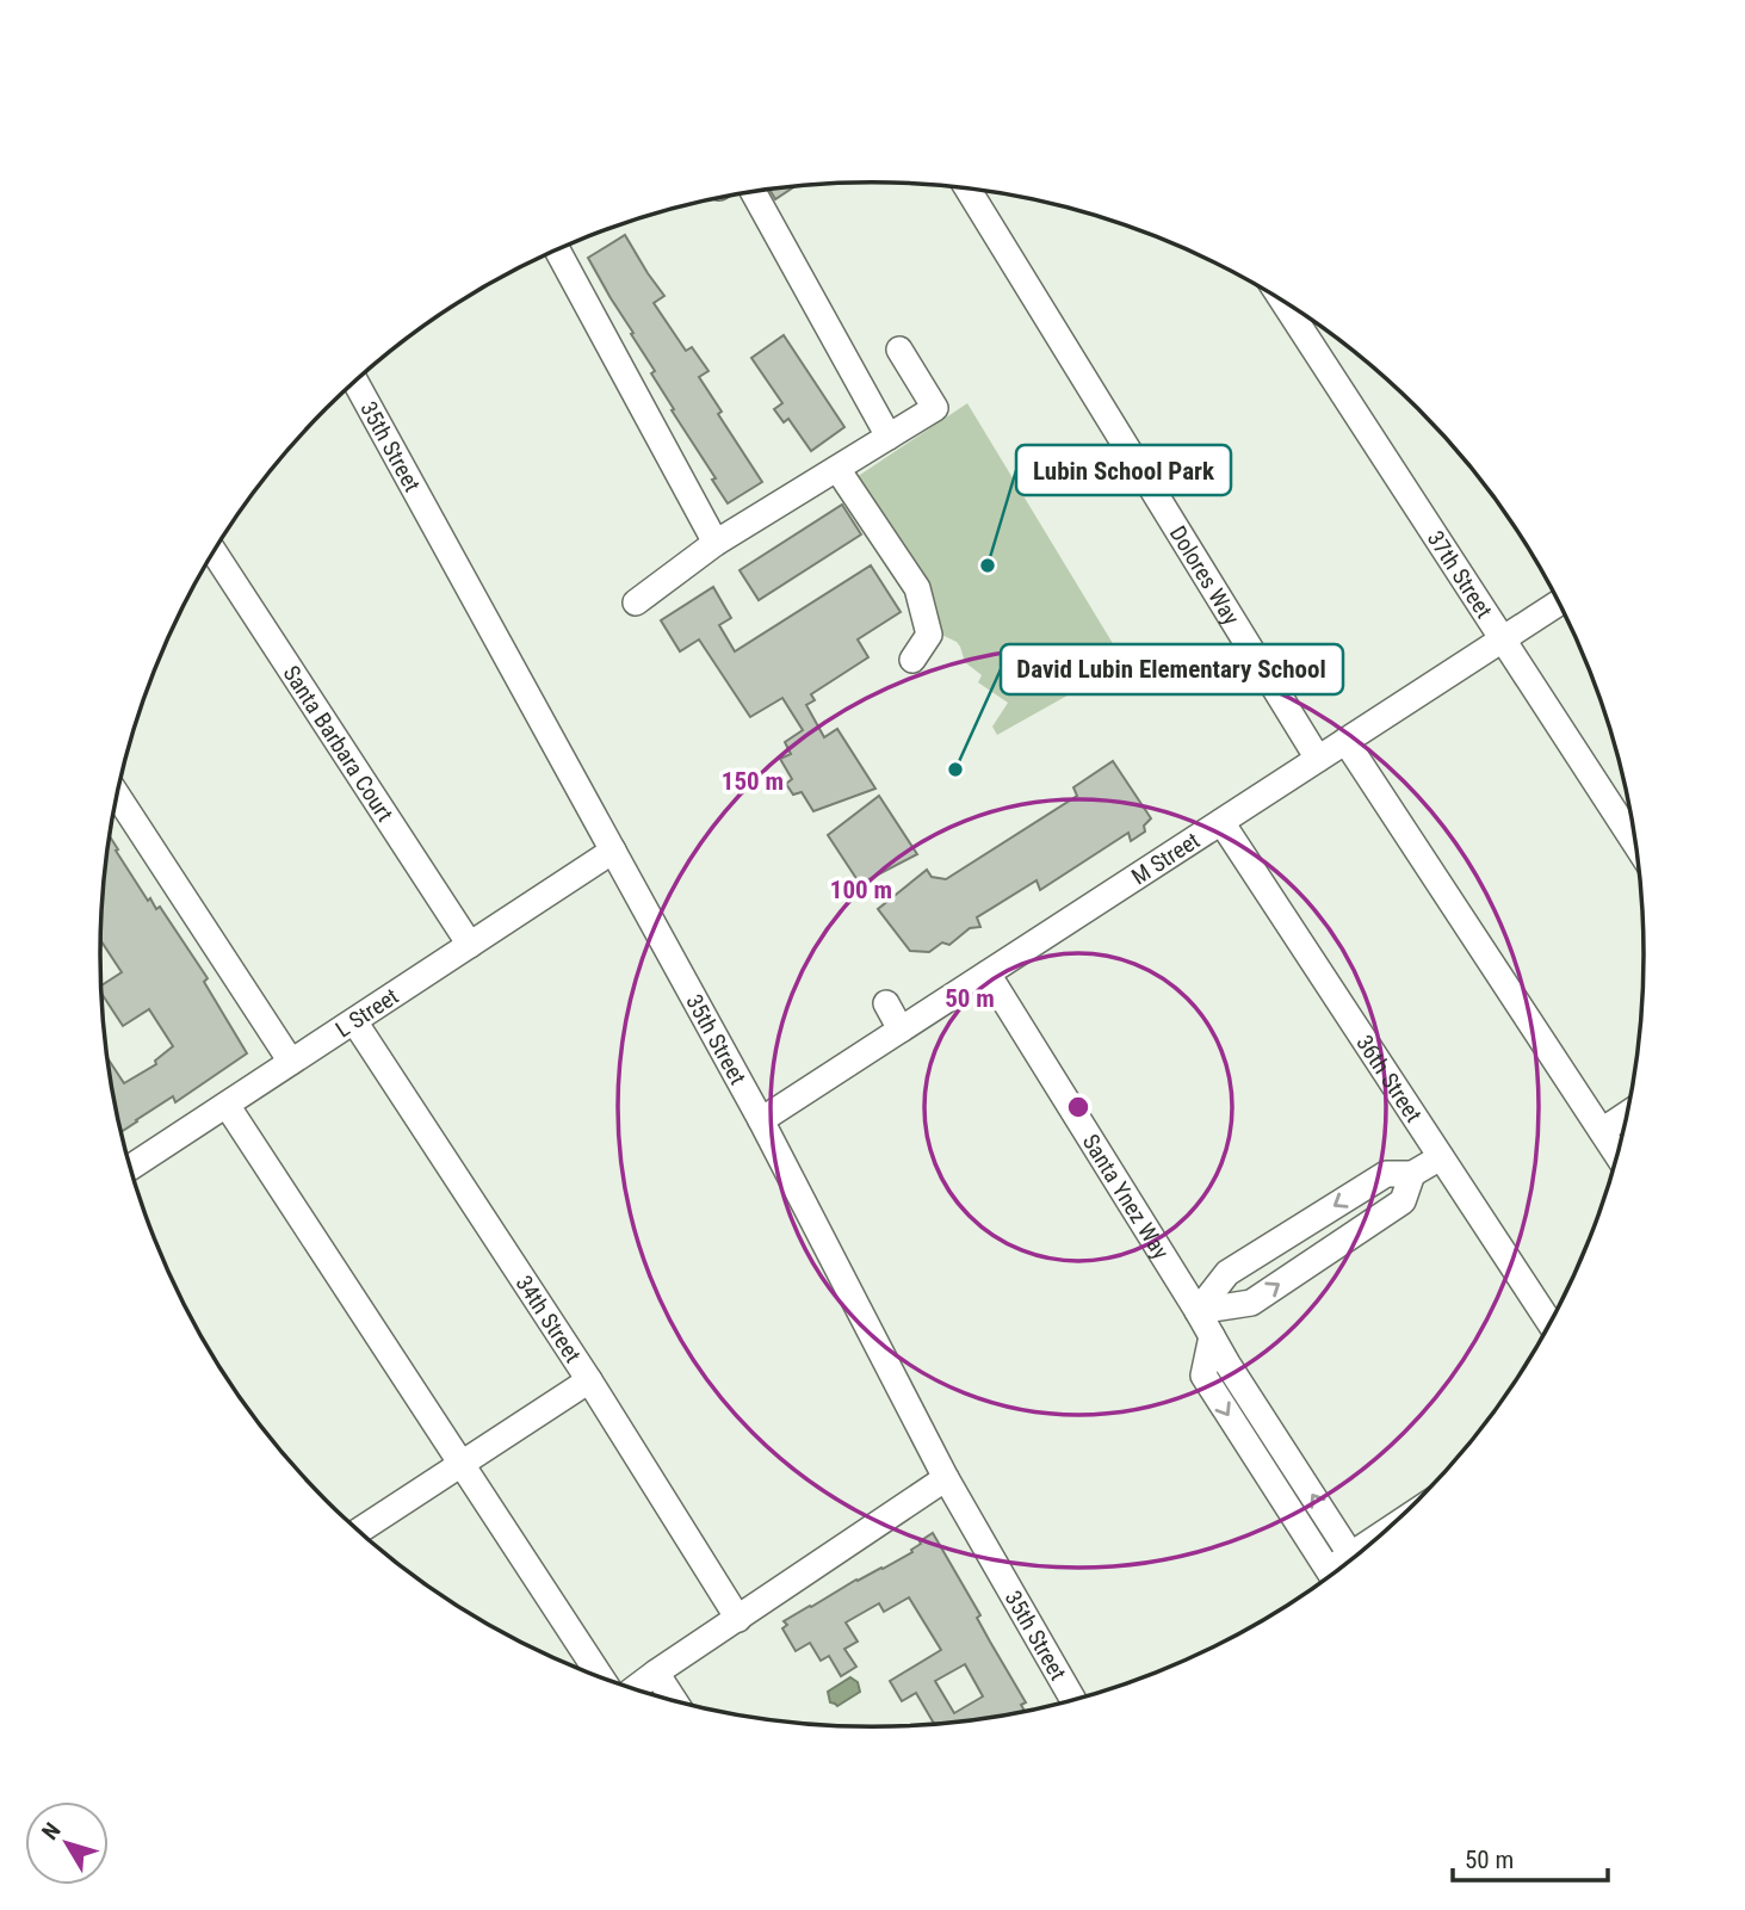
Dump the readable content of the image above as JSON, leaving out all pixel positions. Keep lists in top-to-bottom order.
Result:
{
  "streets": {
    "street": [
      "35th Street",
      "37th Street",
      "Dolores Way",
      "Santa Barbara Court",
      "M Street",
      "L Street",
      "36th Street",
      "Santa Ynez Way",
      "34th Street"
    ]
  },
  "crossings": [
    ["35th Street", "M Street"],
    ["35th Street", "L Street"],
    ["37th Street", "M Street"],
    ["Dolores Way", "M Street"],
    ["Santa Barbara Court", "L Street"],
    ["M Street", "36th Street"],
    ["M Street", "Santa Ynez Way"],
    ["L Street", "34th Street"]
  ],
  "places": ["Lubin School Park", "David Lubin Elementary School"],
  "scale_bar": "50 m",
  "north": "top left",
  "rings": ["150 m", "100 m", "50 m"]
}
